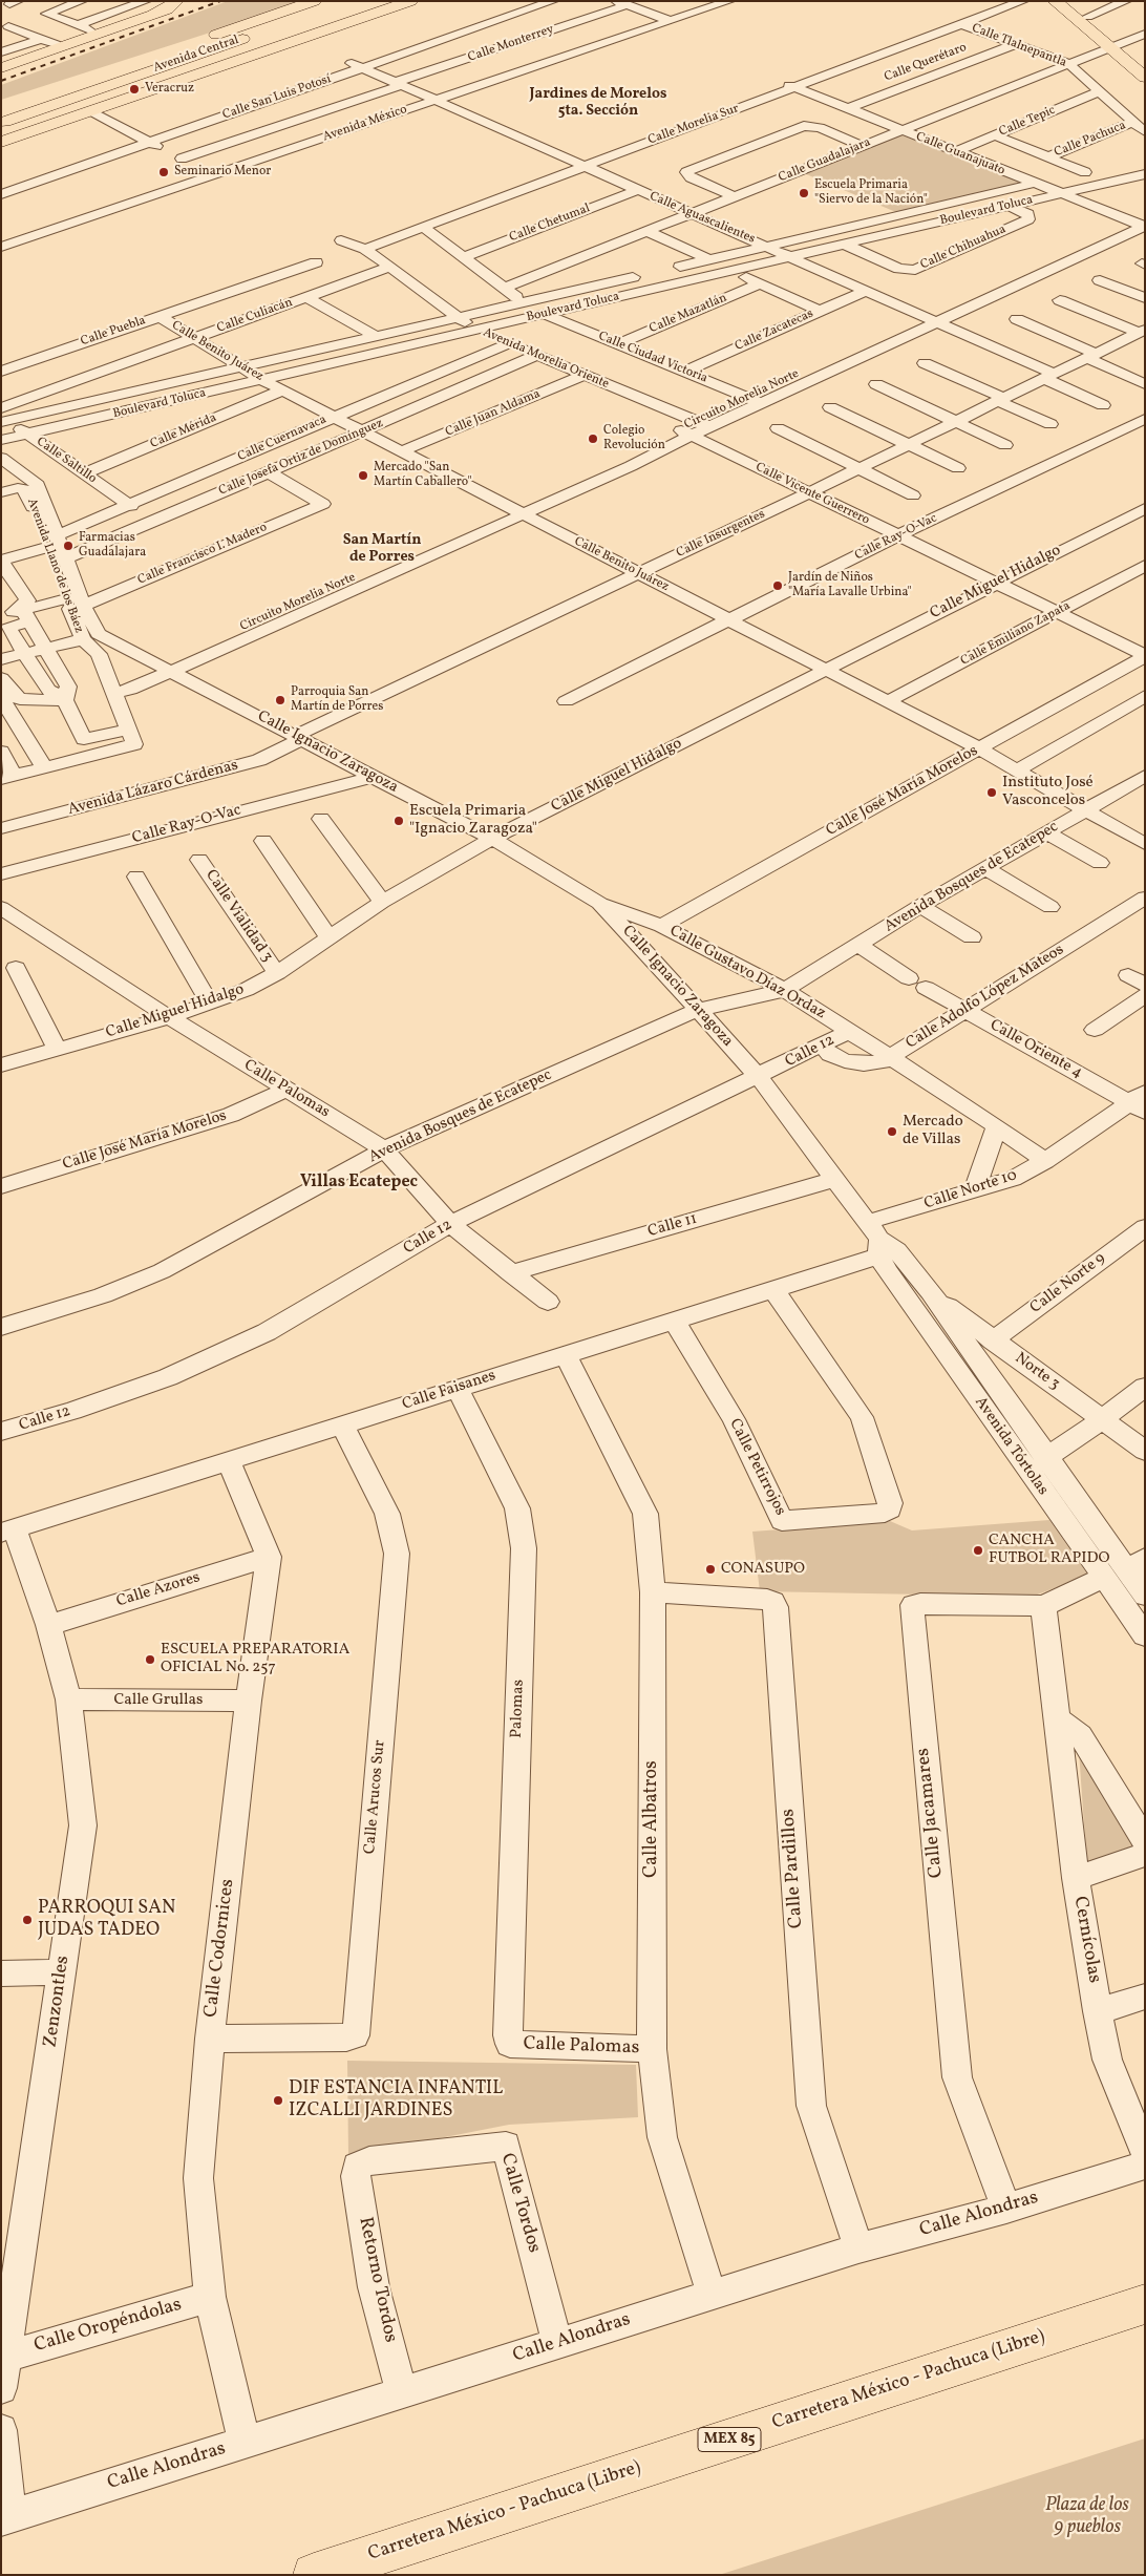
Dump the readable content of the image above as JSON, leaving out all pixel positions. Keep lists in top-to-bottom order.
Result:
{
  "streets": {
    "main road": ["Avenida Central", "Carretera México - Pachuca (Libre)", "MEX 85"],
    "street": [
      "Calle Monterrey",
      "Calle Tlalnepantla",
      "Calle Querétaro",
      "Calle San Luis Potosí",
      "Calle Tepic",
      "Avenida México",
      "Calle Morelia Sur",
      "Calle Pachuca",
      "Calle Guanajuato",
      "Calle Guadalajara",
      "Boulevard Toluca",
      "Calle Aguascalientes",
      "Calle Chetumal",
      "Calle Chihuahua",
      "Calle Mazatlán",
      "Calle Culiacán",
      "Calle Zacatecas",
      "Calle Puebla",
      "Calle Benito Juárez",
      "Calle Ciudad Victoria",
      "Avenida Morelia Oriente",
      "Circuito Morelia Norte",
      "Calle Juan Aldama",
      "Calle Mérida",
      "Calle Cuernavaca",
      "Calle Josefa Ortiz de Domínguez",
      "Calle Saltillo",
      "Calle Vicente Guerrero",
      "Calle Insurgentes",
      "Calle Ray-O-Vac",
      "Calle Francisco I. Madero",
      "Avenida Llano de los Báez",
      "Calle Miguel Hidalgo",
      "Calle Emiliano Zapata",
      "Calle Ignacio Zaragoza",
      "Avenida Lázaro Cárdenas",
      "Calle José María Morelos",
      "Avenida Bosques de Ecatepec",
      "Calle Vialidad 3",
      "Calle Gustavo Díaz Ordaz",
      "Calle Adolfo López Mateos",
      "Calle Oriente 4",
      "Calle 12",
      "Calle Palomas",
      "Calle Norte 10",
      "Calle 11",
      "Calle Norte 9",
      "Norte 3",
      "Calle Faisanes",
      "Avenida Tórtolas",
      "Calle Petirrojos",
      "Calle Azores",
      "Calle Grullas",
      "Palomas",
      "Calle Arucos Sur",
      "Calle Jacamares",
      "Calle Albatros",
      "Calle Pardillos",
      "Cernícolas",
      "Calle Codornices",
      "Zenzontles",
      "Calle Tordos",
      "Calle Alondras",
      "Retorno Tordos",
      "Calle Oropéndolas"
    ]
  },
  "crossings": [
    ["Calle Monterrey", "Calle Aguascalientes"],
    ["Calle Tlalnepantla", "Calle Querétaro"],
    ["Calle Tlalnepantla", "Calle Tepic"],
    ["Calle Tlalnepantla", "Calle Morelia Sur"],
    ["Calle Tlalnepantla", "Calle Pachuca"],
    ["Calle Tlalnepantla", "Calle Guadalajara"],
    ["Calle Querétaro", "Calle Guanajuato"],
    ["Calle San Luis Potosí", "Calle Aguascalientes"],
    ["Calle Tepic", "Calle Guanajuato"],
    ["Avenida México", "Calle Aguascalientes"],
    ["Calle Morelia Sur", "Calle Guanajuato"],
    ["Calle Morelia Sur", "Calle Aguascalientes"],
    ["Calle Morelia Sur", "Avenida Morelia Oriente"],
    ["Calle Pachuca", "Boulevard Toluca"],
    ["Calle Guanajuato", "Calle Guadalajara"],
    ["Calle Guanajuato", "Boulevard Toluca"],
    ["Calle Guanajuato", "Circuito Morelia Norte"],
    ["Calle Guadalajara", "Calle Aguascalientes"],
    ["Boulevard Toluca", "Calle Aguascalientes"],
    ["Boulevard Toluca", "Calle Chihuahua"],
    ["Boulevard Toluca", "Calle Culiacán"],
    ["Boulevard Toluca", "Calle Benito Juárez"],
    ["Boulevard Toluca", "Calle Ciudad Victoria"],
    ["Boulevard Toluca", "Avenida Morelia Oriente"],
    ["Boulevard Toluca", "Calle Saltillo"],
    ["Calle Aguascalientes", "Calle Chetumal"],
    ["Calle Aguascalientes", "Calle Zacatecas"],
    ["Calle Aguascalientes", "Circuito Morelia Norte"],
    ["Calle Aguascalientes", "Calle Insurgentes"],
    ["Calle Mazatlán", "Calle Ciudad Victoria"],
    ["Calle Culiacán", "Calle Benito Juárez"],
    ["Calle Culiacán", "Avenida Morelia Oriente"],
    ["Calle Culiacán", "Calle Saltillo"],
    ["Calle Zacatecas", "Calle Ciudad Victoria"],
    ["Calle Puebla", "Calle Benito Juárez"],
    ["Calle Benito Juárez", "Circuito Morelia Norte"],
    ["Calle Benito Juárez", "Calle Juan Aldama"],
    ["Calle Benito Juárez", "Calle Mérida"],
    ["Calle Benito Juárez", "Calle Cuernavaca"],
    ["Calle Benito Juárez", "Calle Josefa Ortiz de Domínguez"],
    ["Calle Benito Juárez", "Calle Insurgentes"],
    ["Calle Benito Juárez", "Calle Ray-O-Vac"],
    ["Calle Benito Juárez", "Calle Miguel Hidalgo"],
    ["Calle Benito Juárez", "Calle Emiliano Zapata"],
    ["Calle Benito Juárez", "Calle José María Morelos"],
    ["Calle Benito Juárez", "Avenida Bosques de Ecatepec"],
    ["Calle Ciudad Victoria", "Circuito Morelia Norte"],
    ["Avenida Morelia Oriente", "Circuito Morelia Norte"],
    ["Avenida Morelia Oriente", "Calle Juan Aldama"],
    ["Avenida Morelia Oriente", "Calle Cuernavaca"],
    ["Avenida Morelia Oriente", "Calle Josefa Ortiz de Domínguez"],
    ["Avenida Morelia Oriente", "Calle Vicente Guerrero"],
    ["Circuito Morelia Norte", "Calle Vicente Guerrero"],
    ["Circuito Morelia Norte", "Avenida Llano de los Báez"],
    ["Circuito Morelia Norte", "Calle Ignacio Zaragoza"],
    ["Calle Mérida", "Calle Saltillo"],
    ["Calle Cuernavaca", "Calle Saltillo"],
    ["Calle Cuernavaca", "Avenida Llano de los Báez"],
    ["Calle Cuernavaca", "Calle Ignacio Zaragoza"],
    ["Calle Josefa Ortiz de Domínguez", "Calle Francisco I. Madero"],
    ["Calle Josefa Ortiz de Domínguez", "Calle Ignacio Zaragoza"],
    ["Calle Vicente Guerrero", "Calle Insurgentes"],
    ["Calle Vicente Guerrero", "Calle Ray-O-Vac"],
    ["Calle Vicente Guerrero", "Calle Miguel Hidalgo"],
    ["Calle Vicente Guerrero", "Calle Emiliano Zapata"],
    ["Calle Vicente Guerrero", "Calle José María Morelos"],
    ["Calle Insurgentes", "Calle Ignacio Zaragoza"],
    ["Calle Insurgentes", "Avenida Lázaro Cárdenas"],
    ["Calle Ray-O-Vac", "Calle Ignacio Zaragoza"],
    ["Calle Francisco I. Madero", "Avenida Llano de los Báez"],
    ["Calle Francisco I. Madero", "Calle Ignacio Zaragoza"],
    ["Avenida Llano de los Báez", "Calle Ignacio Zaragoza"],
    ["Calle Miguel Hidalgo", "Calle Ignacio Zaragoza"],
    ["Calle Miguel Hidalgo", "Calle Vialidad 3"],
    ["Calle Miguel Hidalgo", "Calle Palomas"],
    ["Calle Ignacio Zaragoza", "Avenida Lázaro Cárdenas"],
    ["Calle Ignacio Zaragoza", "Avenida Bosques de Ecatepec"],
    ["Calle Ignacio Zaragoza", "Calle Gustavo Díaz Ordaz"],
    ["Calle Ignacio Zaragoza", "Calle 12"],
    ["Calle Ignacio Zaragoza", "Calle Norte 10"],
    ["Calle Ignacio Zaragoza", "Calle 11"],
    ["Calle Ignacio Zaragoza", "Calle Faisanes"],
    ["Calle Ignacio Zaragoza", "Avenida Tórtolas"],
    ["Calle José María Morelos", "Calle Gustavo Díaz Ordaz"],
    ["Calle José María Morelos", "Calle Palomas"],
    ["Avenida Bosques de Ecatepec", "Calle Gustavo Díaz Ordaz"],
    ["Avenida Bosques de Ecatepec", "Calle Oriente 4"],
    ["Avenida Bosques de Ecatepec", "Calle Palomas"],
    ["Calle Gustavo Díaz Ordaz", "Calle Adolfo López Mateos"],
    ["Calle Gustavo Díaz Ordaz", "Calle 12"],
    ["Calle Gustavo Díaz Ordaz", "Calle Norte 10"],
    ["Calle Adolfo López Mateos", "Calle Oriente 4"],
    ["Calle Adolfo López Mateos", "Calle 12"],
    ["Calle Oriente 4", "Calle Norte 10"],
    ["Calle 12", "Calle Palomas"],
    ["Calle Palomas", "Calle 11"],
    ["Calle Palomas", "Palomas"],
    ["Calle Palomas", "Calle Albatros"],
    ["Calle Norte 10", "Calle Faisanes"],
    ["Calle Norte 10", "Avenida Tórtolas"],
    ["Calle Norte 9", "Norte 3"],
    ["Norte 3", "Avenida Tórtolas"],
    ["Calle Faisanes", "Avenida Tórtolas"],
    ["Calle Faisanes", "Calle Petirrojos"],
    ["Calle Faisanes", "Palomas"],
    ["Calle Faisanes", "Calle Arucos Sur"],
    ["Calle Faisanes", "Calle Albatros"],
    ["Calle Faisanes", "Zenzontles"],
    ["Avenida Tórtolas", "Calle Jacamares"],
    ["Calle Azores", "Calle Codornices"],
    ["Calle Azores", "Zenzontles"],
    ["Calle Grullas", "Calle Codornices"],
    ["Calle Grullas", "Zenzontles"],
    ["Calle Arucos Sur", "Calle Codornices"],
    ["Calle Jacamares", "Cernícolas"],
    ["Calle Jacamares", "Calle Alondras"],
    ["Calle Albatros", "Calle Pardillos"],
    ["Calle Albatros", "Calle Alondras"],
    ["Calle Pardillos", "Calle Alondras"],
    ["Calle Codornices", "Calle Alondras"],
    ["Calle Codornices", "Calle Oropéndolas"],
    ["Zenzontles", "Calle Oropéndolas"],
    ["Calle Tordos", "Calle Alondras"],
    ["Calle Tordos", "Retorno Tordos"],
    ["Calle Alondras", "Retorno Tordos"]
  ],
  "districts": ["Jardines de Morelos 5ta. Sección", "San Martín de Porres", "Villas Ecatepec"],
  "parks": ["Plaza de los 9 pueblos"],
  "places": [
    "Veracruz",
    "Seminario Menor",
    "Escuela Primaria \"Siervo de la Nación\"",
    "Colegio Revolución",
    "Mercado \"San Martín Caballero\"",
    "Farmacias Guadalajara",
    "Jardín de Niños \"María Lavalle Urbina\"",
    "Parroquia San Martín de Porres",
    "Instituto José Vasconcelos",
    "Escuela Primaria \"Ignacio Zaragoza\"",
    "Mercado de Villas",
    "CANCHA FUTBOL RAPIDO",
    "CONASUPO",
    "ESCUELA PREPARATORIA OFICIAL No. 257",
    "PARROQUI SAN JUDAS TADEO",
    "DIF ESTANCIA INFANTIL IZCALLI JARDINES"
  ]
}
